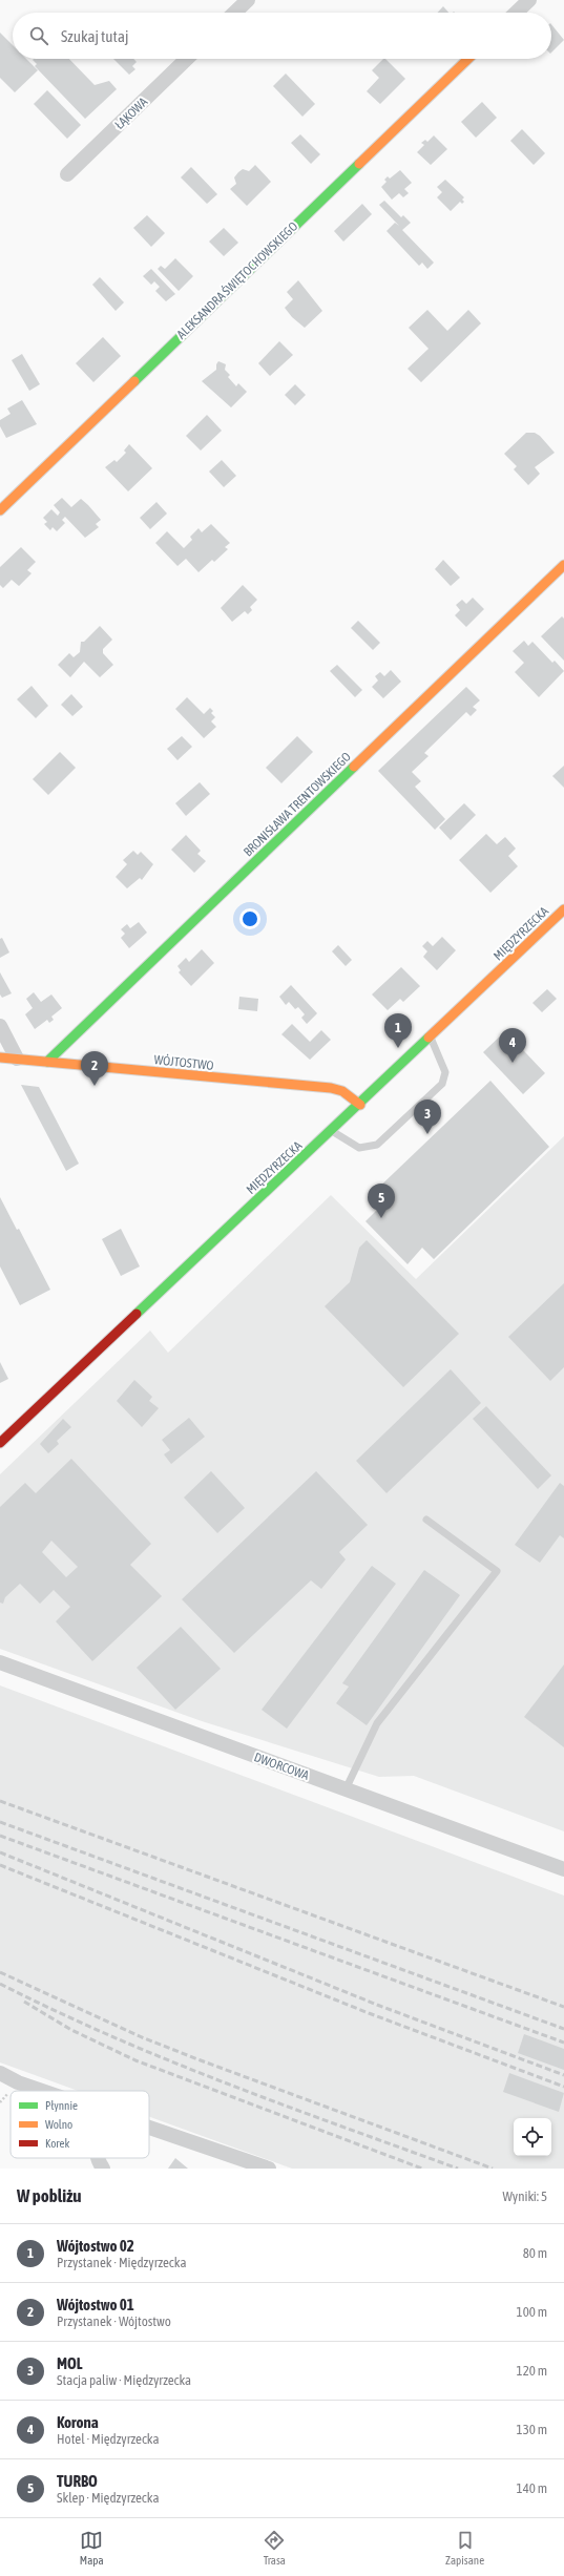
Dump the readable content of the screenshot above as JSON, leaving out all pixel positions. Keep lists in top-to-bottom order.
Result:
{
  "streets": {
    "street": [
      "ŁĄKOWA",
      "ALEKSANDRA ŚWIĘTOCHOWSKIEGO",
      "BRONISŁAWA TRENTOWSKIEGO",
      "MIĘDZYRZECKA",
      "WÓJTOSTWO",
      "DWORCOWA"
    ]
  },
  "crossings": [
    ["BRONISŁAWA TRENTOWSKIEGO", "WÓJTOSTWO"],
    ["MIĘDZYRZECKA", "WÓJTOSTWO"]
  ],
  "legend": ["Płynnie", "Wolno", "Korek"],
  "page": {
    "search": "Szukaj tutaj",
    "pins": [
      "1",
      "4",
      "2",
      "3",
      "5"
    ],
    "heading": ["W pobliżu", "Wyniki: 5"],
    "list": [
      {
        "mark": "1",
        "name": "Wójtostwo 02",
        "note": "Przystanek · Międzyrzecka",
        "value": "80 m"
      },
      {
        "mark": "2",
        "name": "Wójtostwo 01",
        "note": "Przystanek · Wójtostwo",
        "value": "100 m"
      },
      {
        "mark": "3",
        "name": "MOL",
        "note": "Stacja paliw · Międzyrzecka",
        "value": "120 m"
      },
      {
        "mark": "4",
        "name": "Korona",
        "note": "Hotel · Międzyrzecka",
        "value": "130 m"
      },
      {
        "mark": "5",
        "name": "TURBO",
        "note": "Sklep · Międzyrzecka",
        "value": "140 m"
      }
    ],
    "nav": ["Mapa", "Trasa", "Zapisane"]
  }
}
